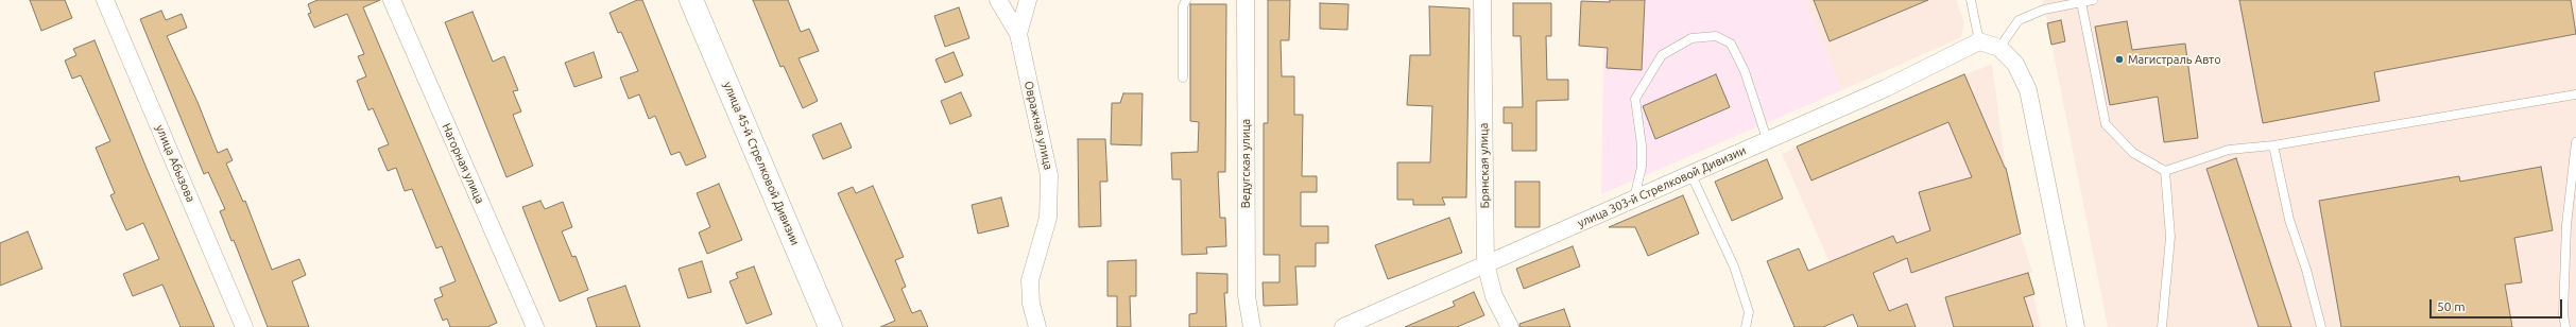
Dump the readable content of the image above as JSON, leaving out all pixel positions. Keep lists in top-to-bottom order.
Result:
{
  "streets": {
    "main road": ["улица 45-й Стрелковой Дивизии"],
    "street": [
      "Овражная улица",
      "улица Абызова",
      "Нагорная улица",
      "Ведугская улица",
      "Брянская улица",
      "улица 303-й Стрелковой Дивизии"
    ]
  },
  "crossings": [
    ["Брянская улица", "улица 303-й Стрелковой Дивизии"]
  ],
  "places": ["Магистраль Авто"],
  "scale_bar": "50 m"
}
